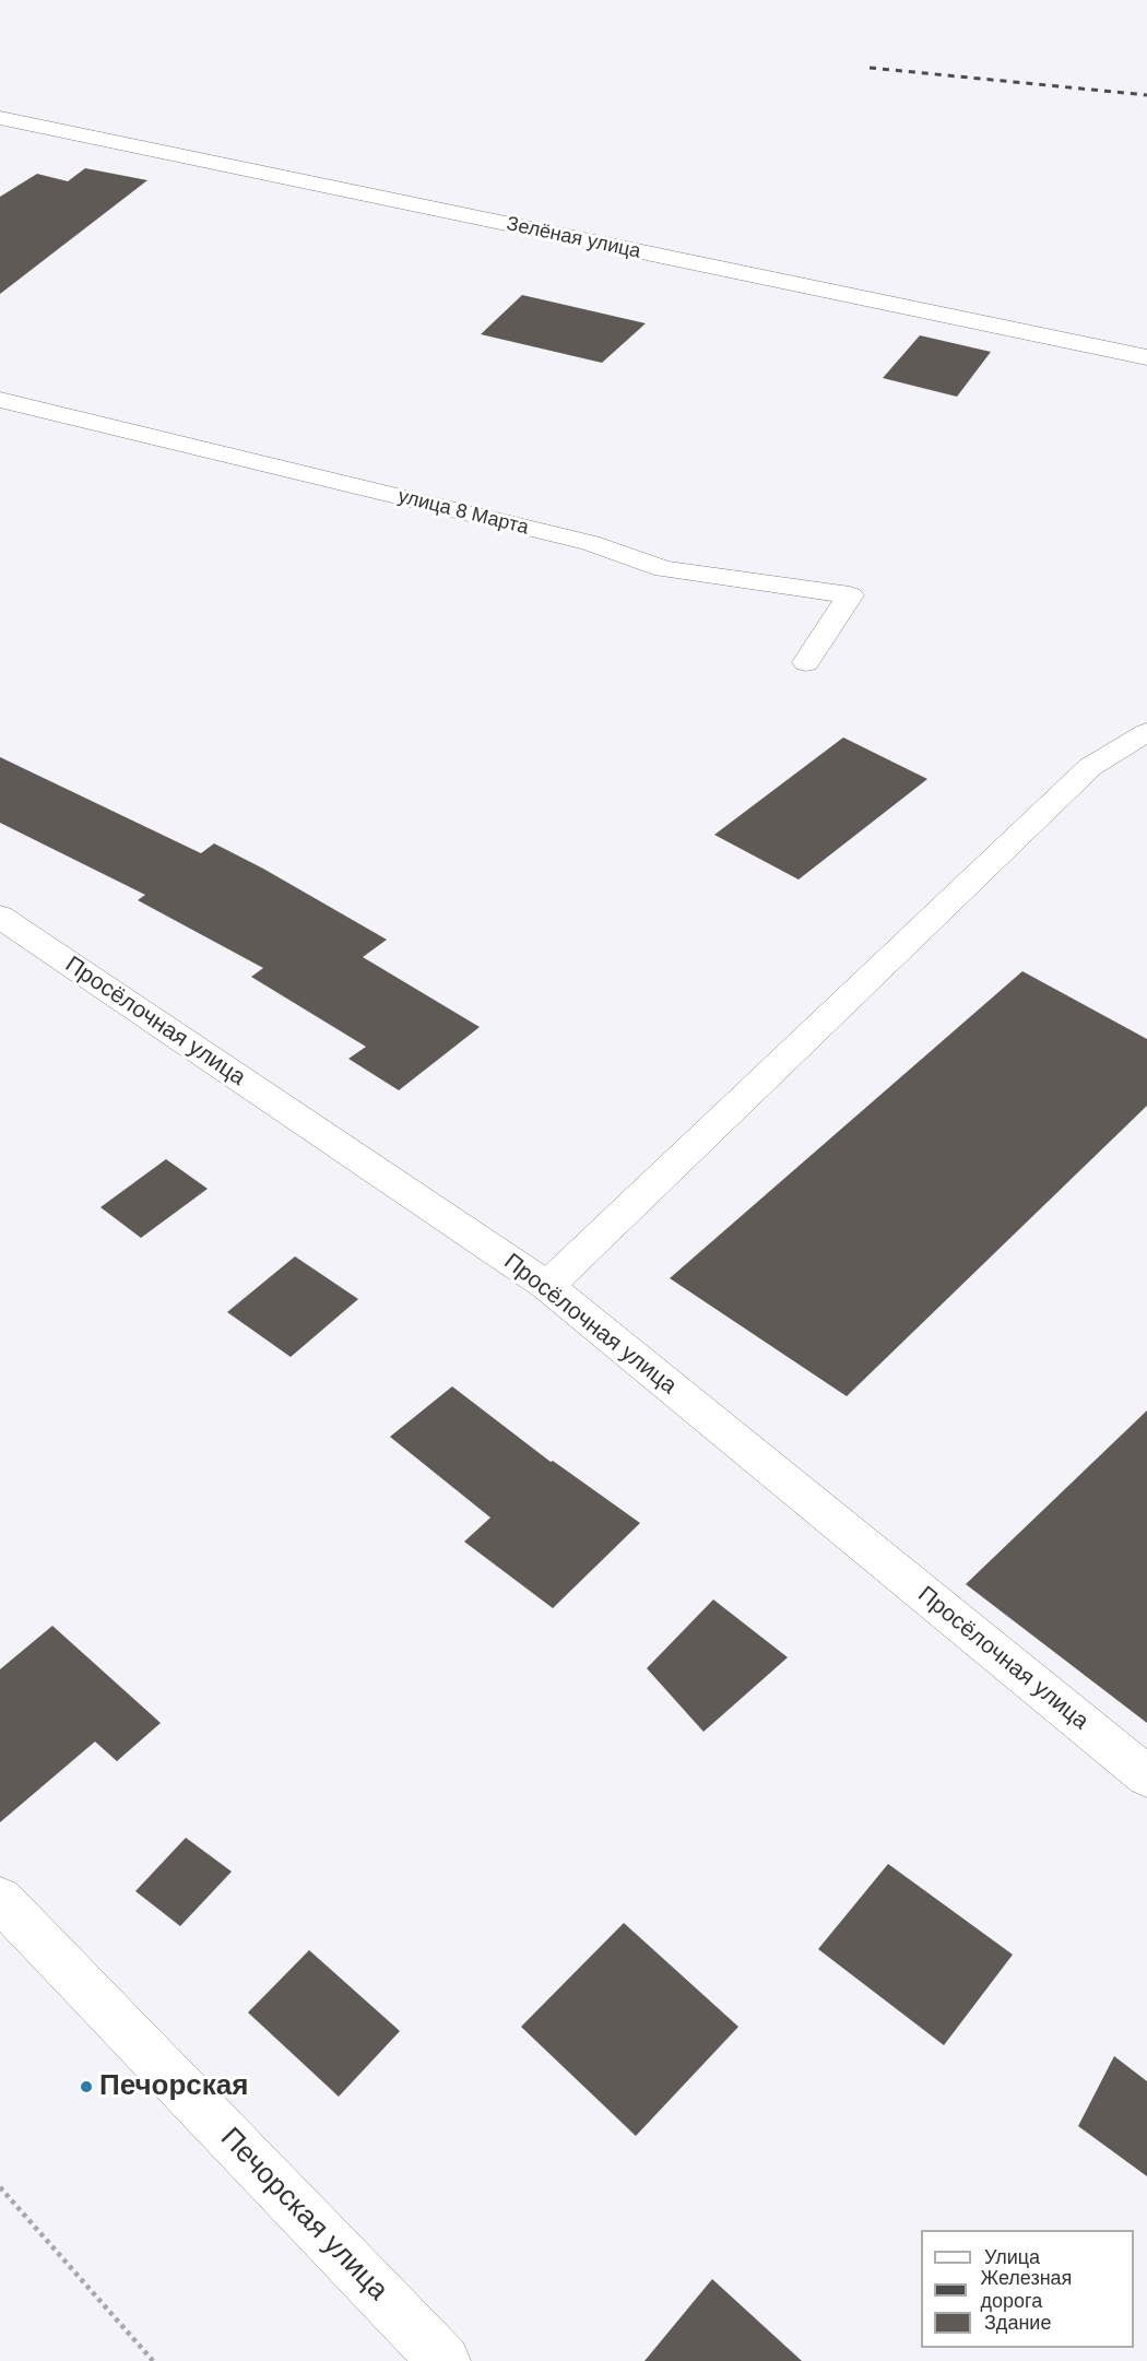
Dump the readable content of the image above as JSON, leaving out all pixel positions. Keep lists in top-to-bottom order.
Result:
{
  "streets": {
    "street": [
      "Зелёная улица",
      "улица 8 Марта",
      "Просёлочная улица",
      "Печорская улица"
    ]
  },
  "places": ["Печорская"],
  "legend": ["Улица", "Железная дорога", "Здание"]
}
